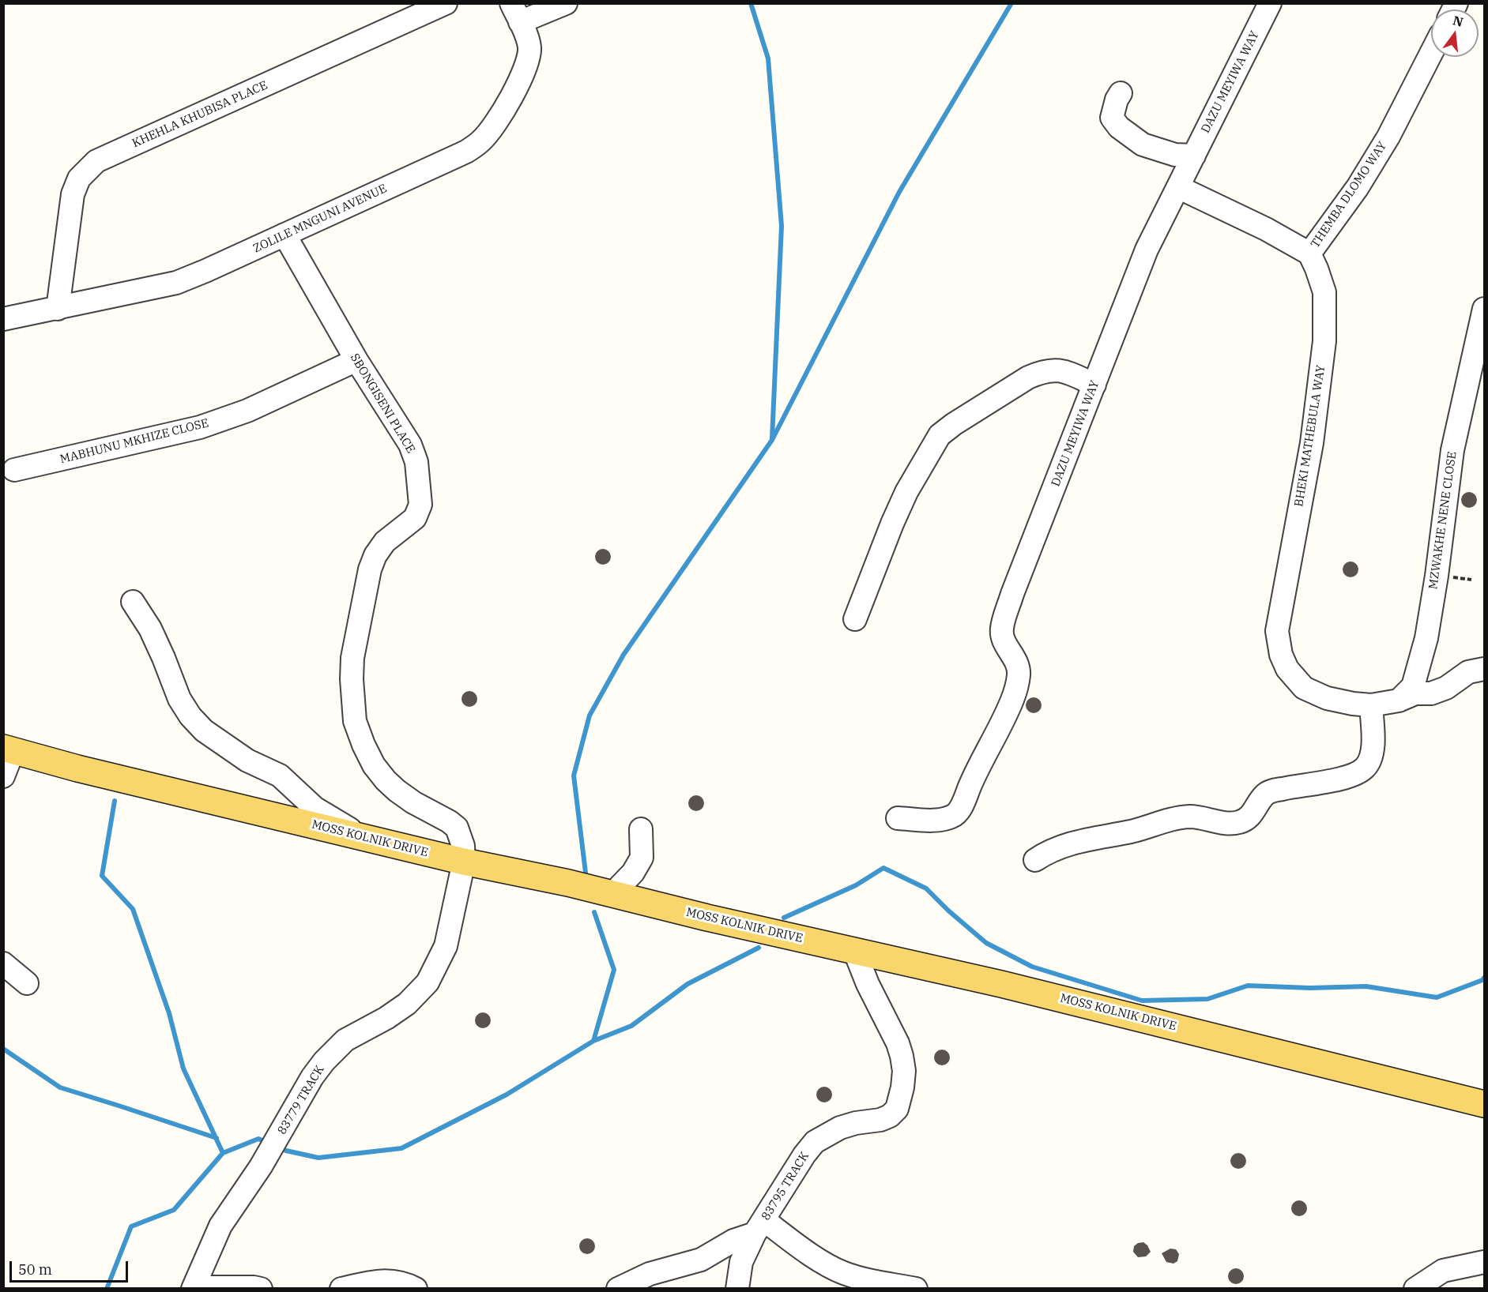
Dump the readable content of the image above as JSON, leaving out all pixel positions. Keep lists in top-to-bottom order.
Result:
{
  "streets": {
    "main road": ["MOSS KOLNIK DRIVE"],
    "street": [
      "DAZU MEYIWA WAY",
      "KHEHLA KHUBISA PLACE",
      "THEMBA DLOMO WAY",
      "ZOLILE MNGUNI AVENUE",
      "SBONGISENI PLACE",
      "BHEKI MATHEBULA WAY",
      "MABHUNU MKHIZE CLOSE",
      "MZWAKHE NENE CLOSE",
      "83779 TRACK",
      "83795 TRACK"
    ]
  },
  "crossings": [
    ["KHEHLA KHUBISA PLACE", "ZOLILE MNGUNI AVENUE"],
    ["THEMBA DLOMO WAY", "BHEKI MATHEBULA WAY"],
    ["ZOLILE MNGUNI AVENUE", "SBONGISENI PLACE"],
    ["SBONGISENI PLACE", "MABHUNU MKHIZE CLOSE"],
    ["SBONGISENI PLACE", "MOSS KOLNIK DRIVE"],
    ["SBONGISENI PLACE", "83779 TRACK"],
    ["MOSS KOLNIK DRIVE", "83779 TRACK"],
    ["MOSS KOLNIK DRIVE", "83795 TRACK"]
  ],
  "scale_bar": "50 m",
  "north": "top"
}
